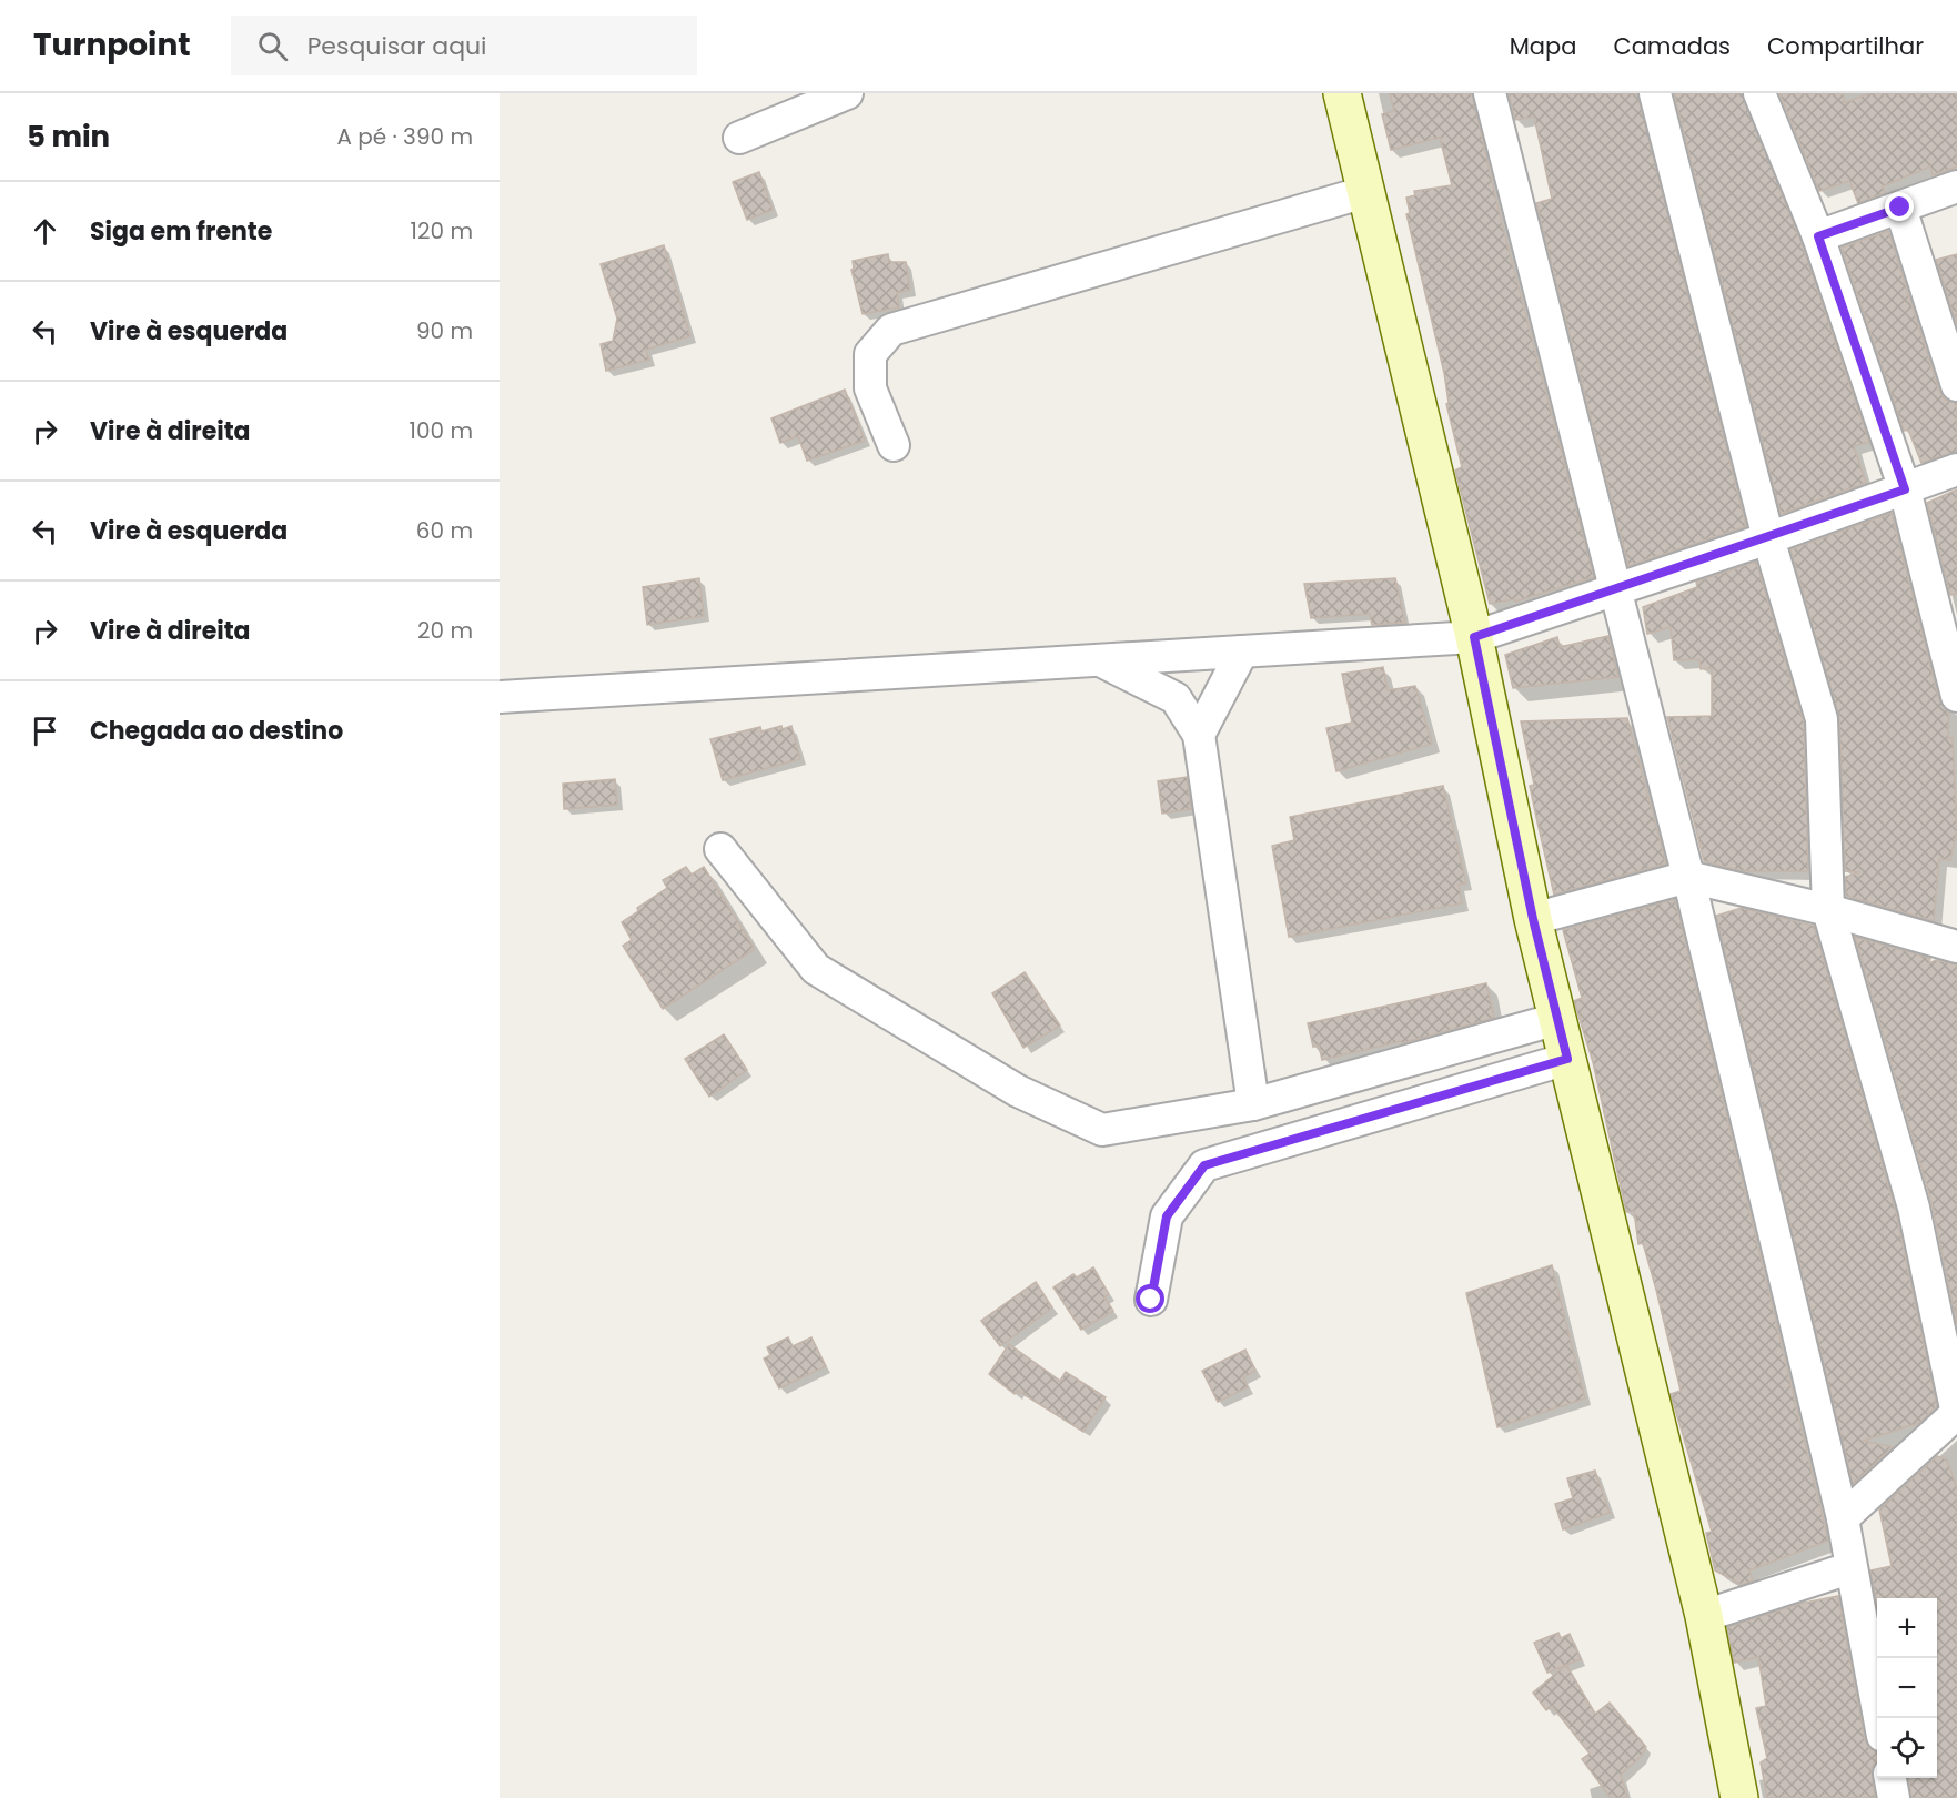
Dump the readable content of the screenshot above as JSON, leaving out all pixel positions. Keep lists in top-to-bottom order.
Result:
{
  "page": {
    "header": "Turnpoint",
    "search": "Pesquisar aqui",
    "nav": ["Mapa", "Camadas", "Compartilhar"],
    "heading": ["5 min", "A pé · 390 m"],
    "list": [
      ["Siga em frente", "120 m"],
      ["Vire à esquerda", "90 m"],
      ["Vire à direita", "100 m"],
      ["Vire à esquerda", "60 m"],
      ["Vire à direita", "20 m"],
      "Chegada ao destino"
    ],
    "map_buttons": ["+", "−"]
  }
}
